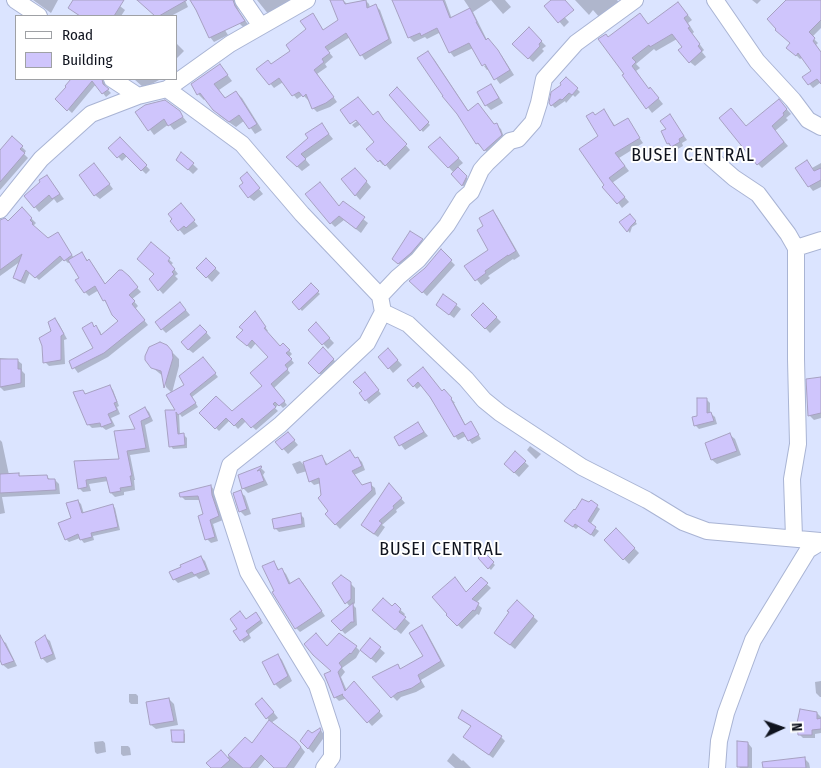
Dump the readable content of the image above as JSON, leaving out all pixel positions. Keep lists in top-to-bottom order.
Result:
{
  "districts": ["BUSEI CENTRAL", "BUSEI CENTRAL"],
  "legend": ["Road", "Building"],
  "north": "right"
}
